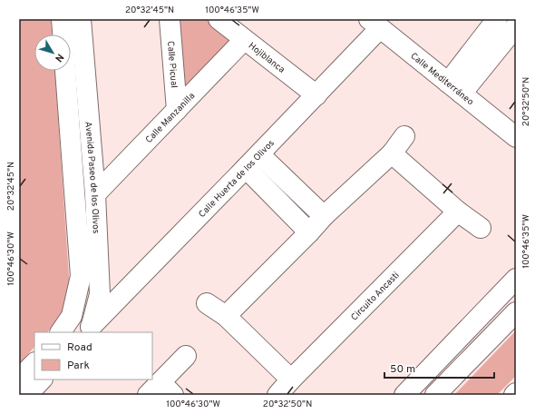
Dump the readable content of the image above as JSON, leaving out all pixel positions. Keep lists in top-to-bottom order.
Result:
{
  "streets": {
    "street": [
      "Hojiblanca",
      "Calle Picual",
      "Calle Mediterráneo",
      "Calle Manzanilla",
      "Avenida Paseo de los Olivos",
      "Calle Huerta de los Olivos",
      "Circuito Ancasti"
    ]
  },
  "crossings": [
    ["Hojiblanca", "Calle Manzanilla"],
    ["Hojiblanca", "Calle Huerta de los Olivos"],
    ["Calle Picual", "Calle Manzanilla"],
    ["Calle Mediterráneo", "Calle Huerta de los Olivos"],
    ["Calle Manzanilla", "Avenida Paseo de los Olivos"],
    ["Avenida Paseo de los Olivos", "Calle Huerta de los Olivos"]
  ],
  "legend": ["Road", "Park"],
  "scale_bar": "50 m",
  "north": "bottom right",
  "coordinates": [
    "20°32'45\"N",
    "100°46'35\"W",
    "20°32'50\"N",
    "100°46'30\"W"
  ]
}
